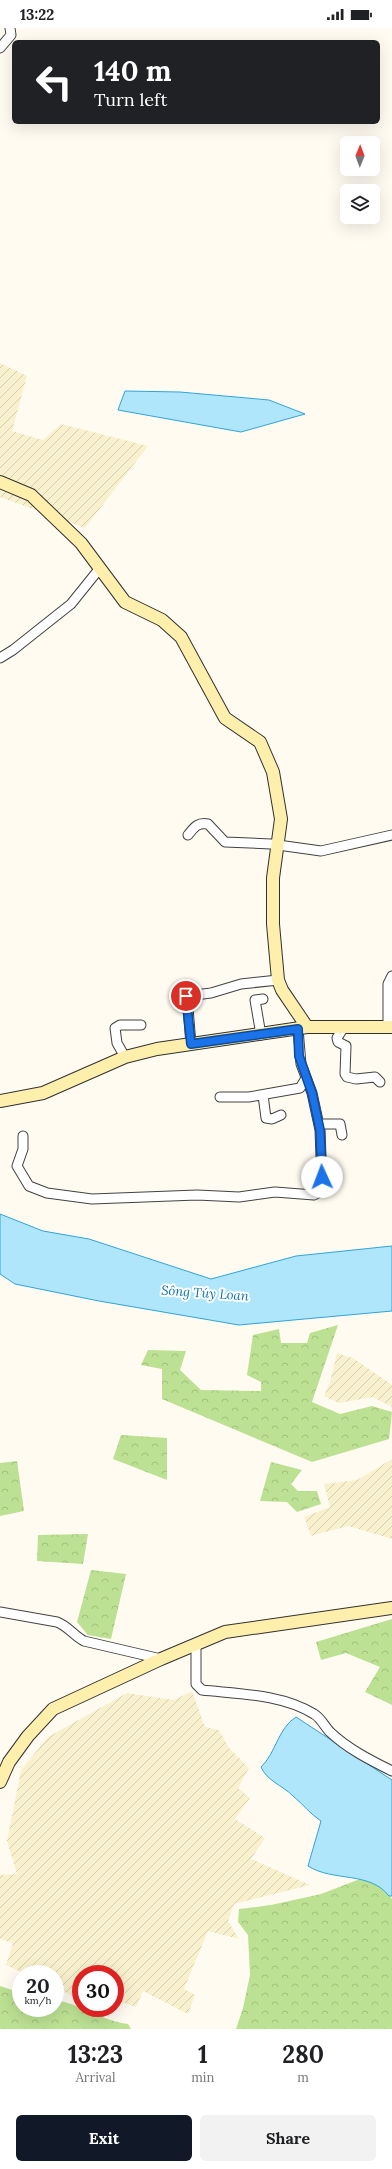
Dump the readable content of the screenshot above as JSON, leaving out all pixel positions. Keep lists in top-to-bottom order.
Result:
{
  "water": ["Sông Túy Loan"],
  "north": "top",
  "page": {
    "status": "13:22",
    "turn": ["140 m", "Turn left"],
    "speed": "20 km/h",
    "limit": "30",
    "eta": [
      "13:23",
      "Arrival",
      "1",
      "min",
      "280",
      "m"
    ],
    "buttons": ["Exit", "Share"]
  }
}
